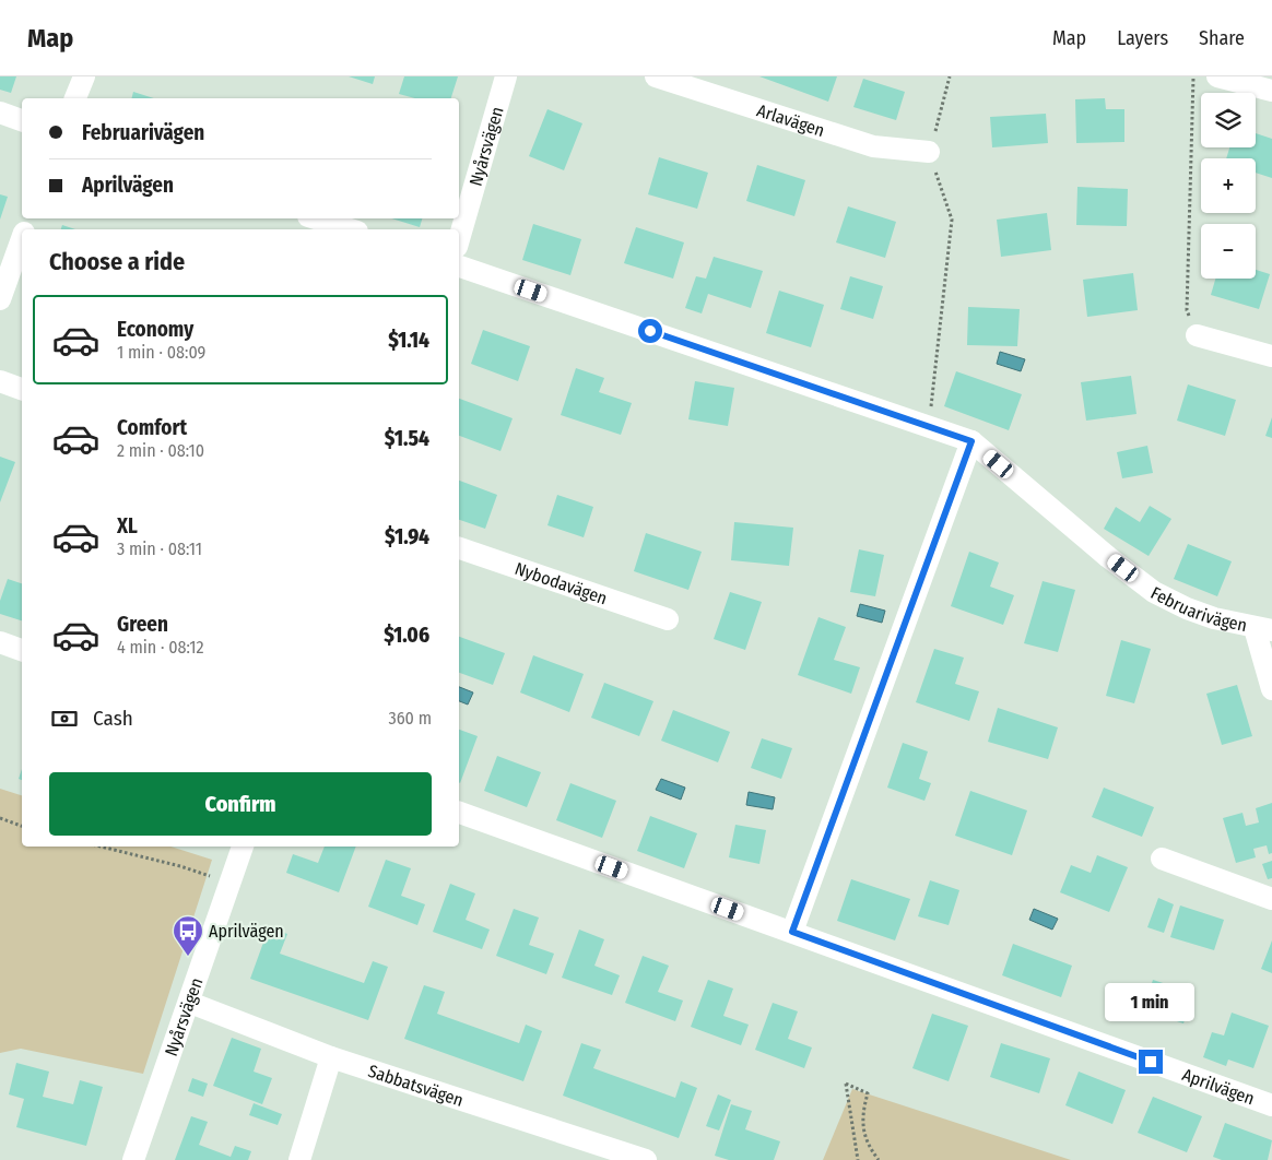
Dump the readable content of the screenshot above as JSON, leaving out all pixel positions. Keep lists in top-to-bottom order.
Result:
{
  "streets": {
    "street": [
      "Arlavägen",
      "Nyårsvägen",
      "Nybodavägen",
      "Februarivägen",
      "Sabbatsvägen",
      "Aprilvägen"
    ]
  },
  "crossings": [
    ["Nyårsvägen", "Sabbatsvägen"]
  ],
  "places": {
    "bus stop": ["Aprilvägen"]
  },
  "page": {
    "header": "Map",
    "nav": ["Map", "Layers", "Share"],
    "map_buttons": ["+", "−"],
    "banner": ["Februarivägen", "Aprilvägen"],
    "heading": "Choose a ride",
    "list": [
      {
        "name": "Economy",
        "note": "1 min · 08:09",
        "value": "$1.14"
      },
      {
        "name": "Comfort",
        "note": "2 min · 08:10",
        "value": "$1.54"
      },
      {
        "name": "XL",
        "note": "3 min · 08:11",
        "value": "$1.94"
      },
      {
        "name": "Green",
        "note": "4 min · 08:12",
        "value": "$1.06"
      }
    ],
    "pay": ["Cash", "360 m"],
    "buttons": "Confirm",
    "bubble": "1 min"
  }
}
